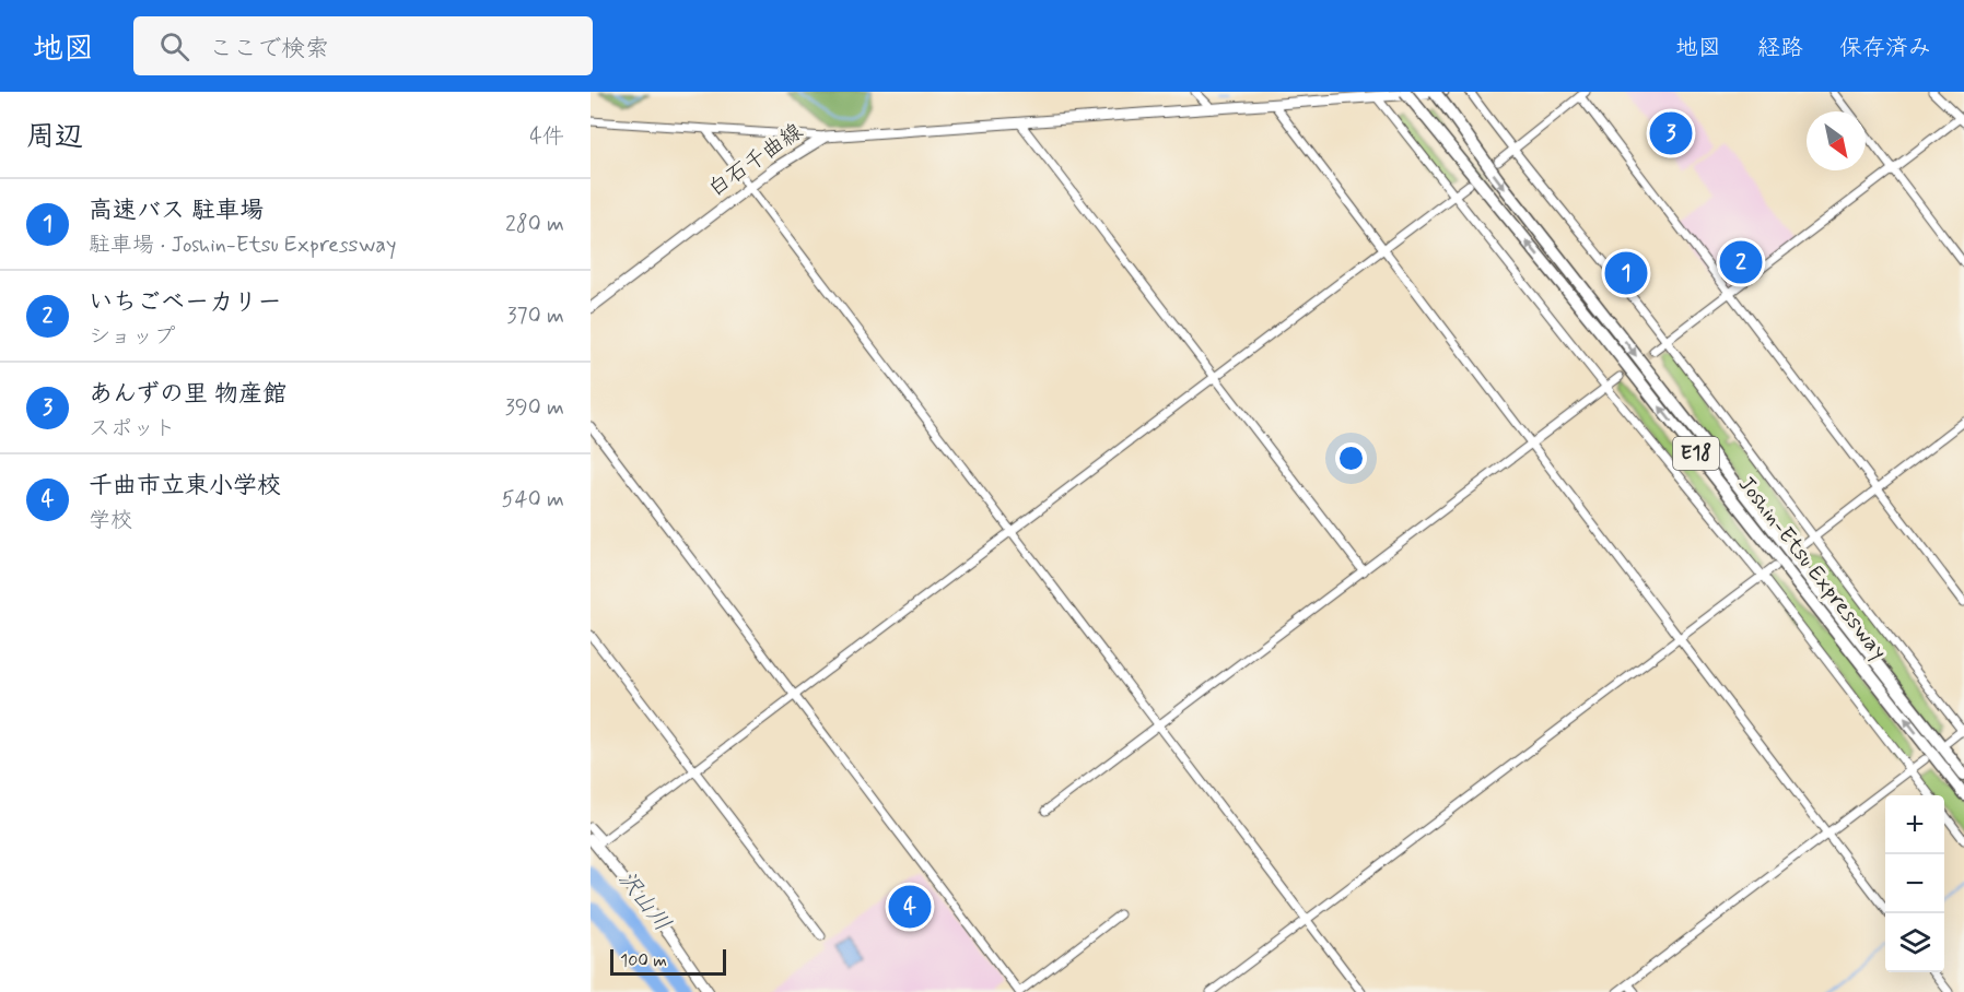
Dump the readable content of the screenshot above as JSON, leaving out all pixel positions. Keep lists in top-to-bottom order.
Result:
{
  "streets": {
    "highway": ["E18", "Joshin-Etsu Expressway"],
    "main road": ["白石千曲線"]
  },
  "water": ["沢山川"],
  "scale_bar": "100 m",
  "north": "bottom right",
  "page": {
    "header": "地図",
    "search": "ここで検索",
    "nav": ["地図", "経路", "保存済み"],
    "heading": ["周辺", "4件"],
    "pins": [
      "3",
      "2",
      "1",
      "4"
    ],
    "list": [
      {
        "mark": "1",
        "name": "高速バス 駐車場",
        "note": "駐車場 · Joshin-Etsu Expressway",
        "value": "280 m"
      },
      {
        "mark": "2",
        "name": "いちごベーカリー",
        "note": "ショップ",
        "value": "370 m"
      },
      {
        "mark": "3",
        "name": "あんずの里 物産館",
        "note": "スポット",
        "value": "390 m"
      },
      {
        "mark": "4",
        "name": "千曲市立東小学校",
        "note": "学校",
        "value": "540 m"
      }
    ],
    "map_buttons": ["+", "−"],
    "scale": "100 m"
  }
}
